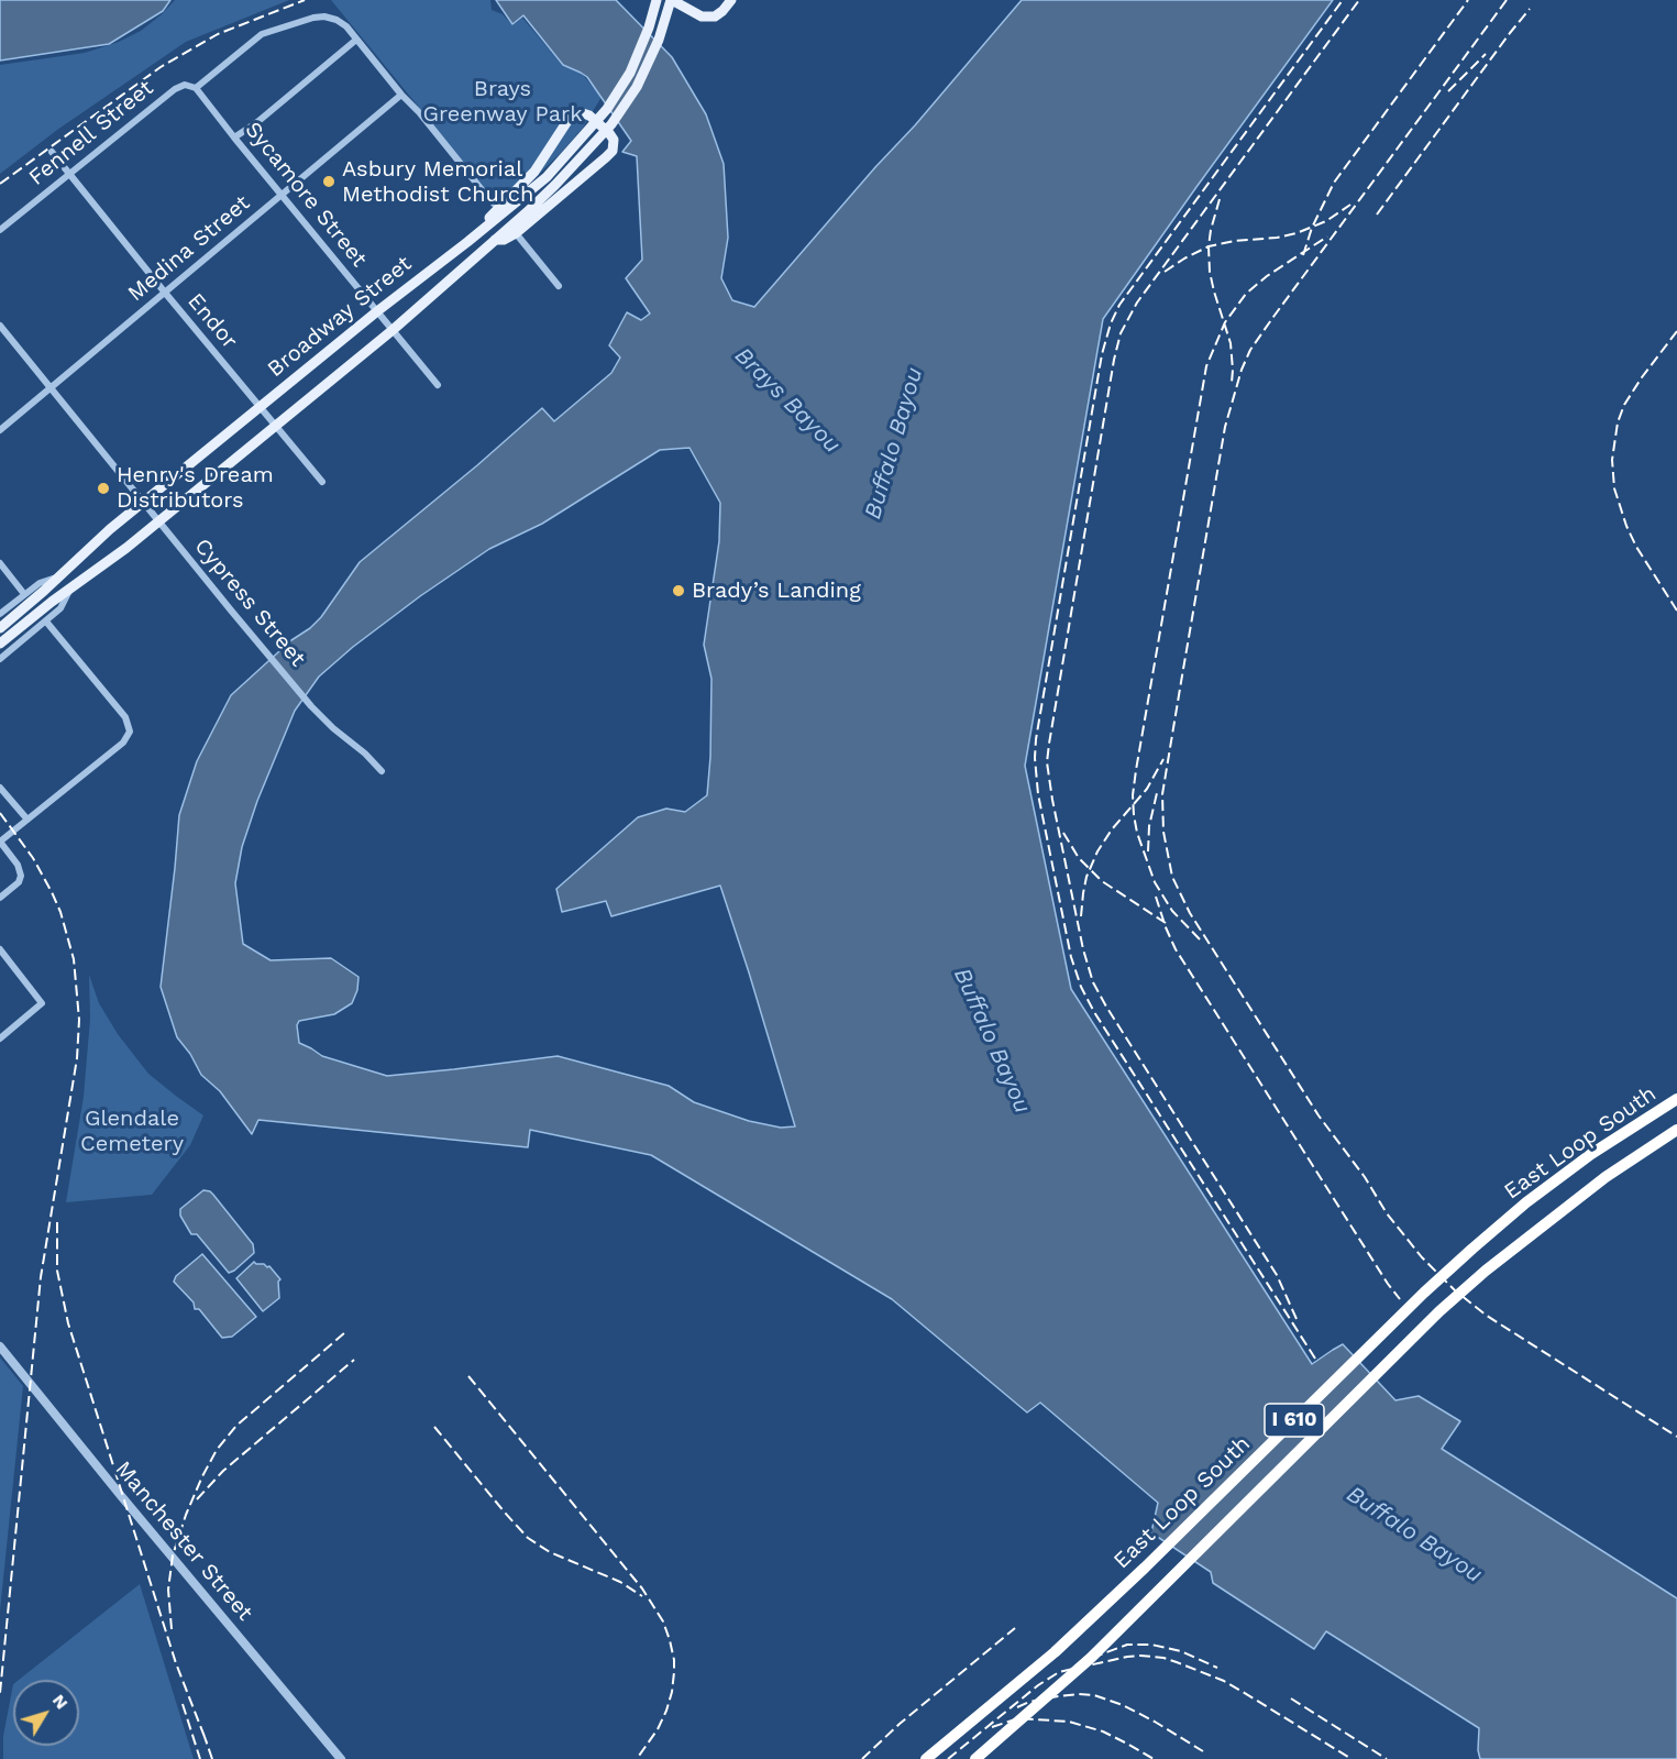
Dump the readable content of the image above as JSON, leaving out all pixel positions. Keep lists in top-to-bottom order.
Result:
{
  "streets": {
    "highway": ["East Loop South", "I 610"],
    "main road": ["Broadway Street"],
    "street": [
      "Fennell Street",
      "Sycamore Street",
      "Medina Street",
      "Endor",
      "Cypress Street",
      "Manchester Street"
    ]
  },
  "crossings": [
    ["Fennell Street", "Sycamore Street"],
    ["Fennell Street", "Endor"],
    ["Sycamore Street", "Medina Street"],
    ["Sycamore Street", "Broadway Street"],
    ["Medina Street", "Endor"],
    ["Medina Street", "Cypress Street"],
    ["Broadway Street", "Endor"],
    ["Broadway Street", "Cypress Street"]
  ],
  "water": ["Brays Bayou", "Buffalo Bayou"],
  "parks": ["Brays Greenway Park", "Glendale Cemetery"],
  "places": ["Asbury Memorial Methodist Church", "Henry's Dream Distributors", "Brady’s Landing"],
  "north": "top right"
}
